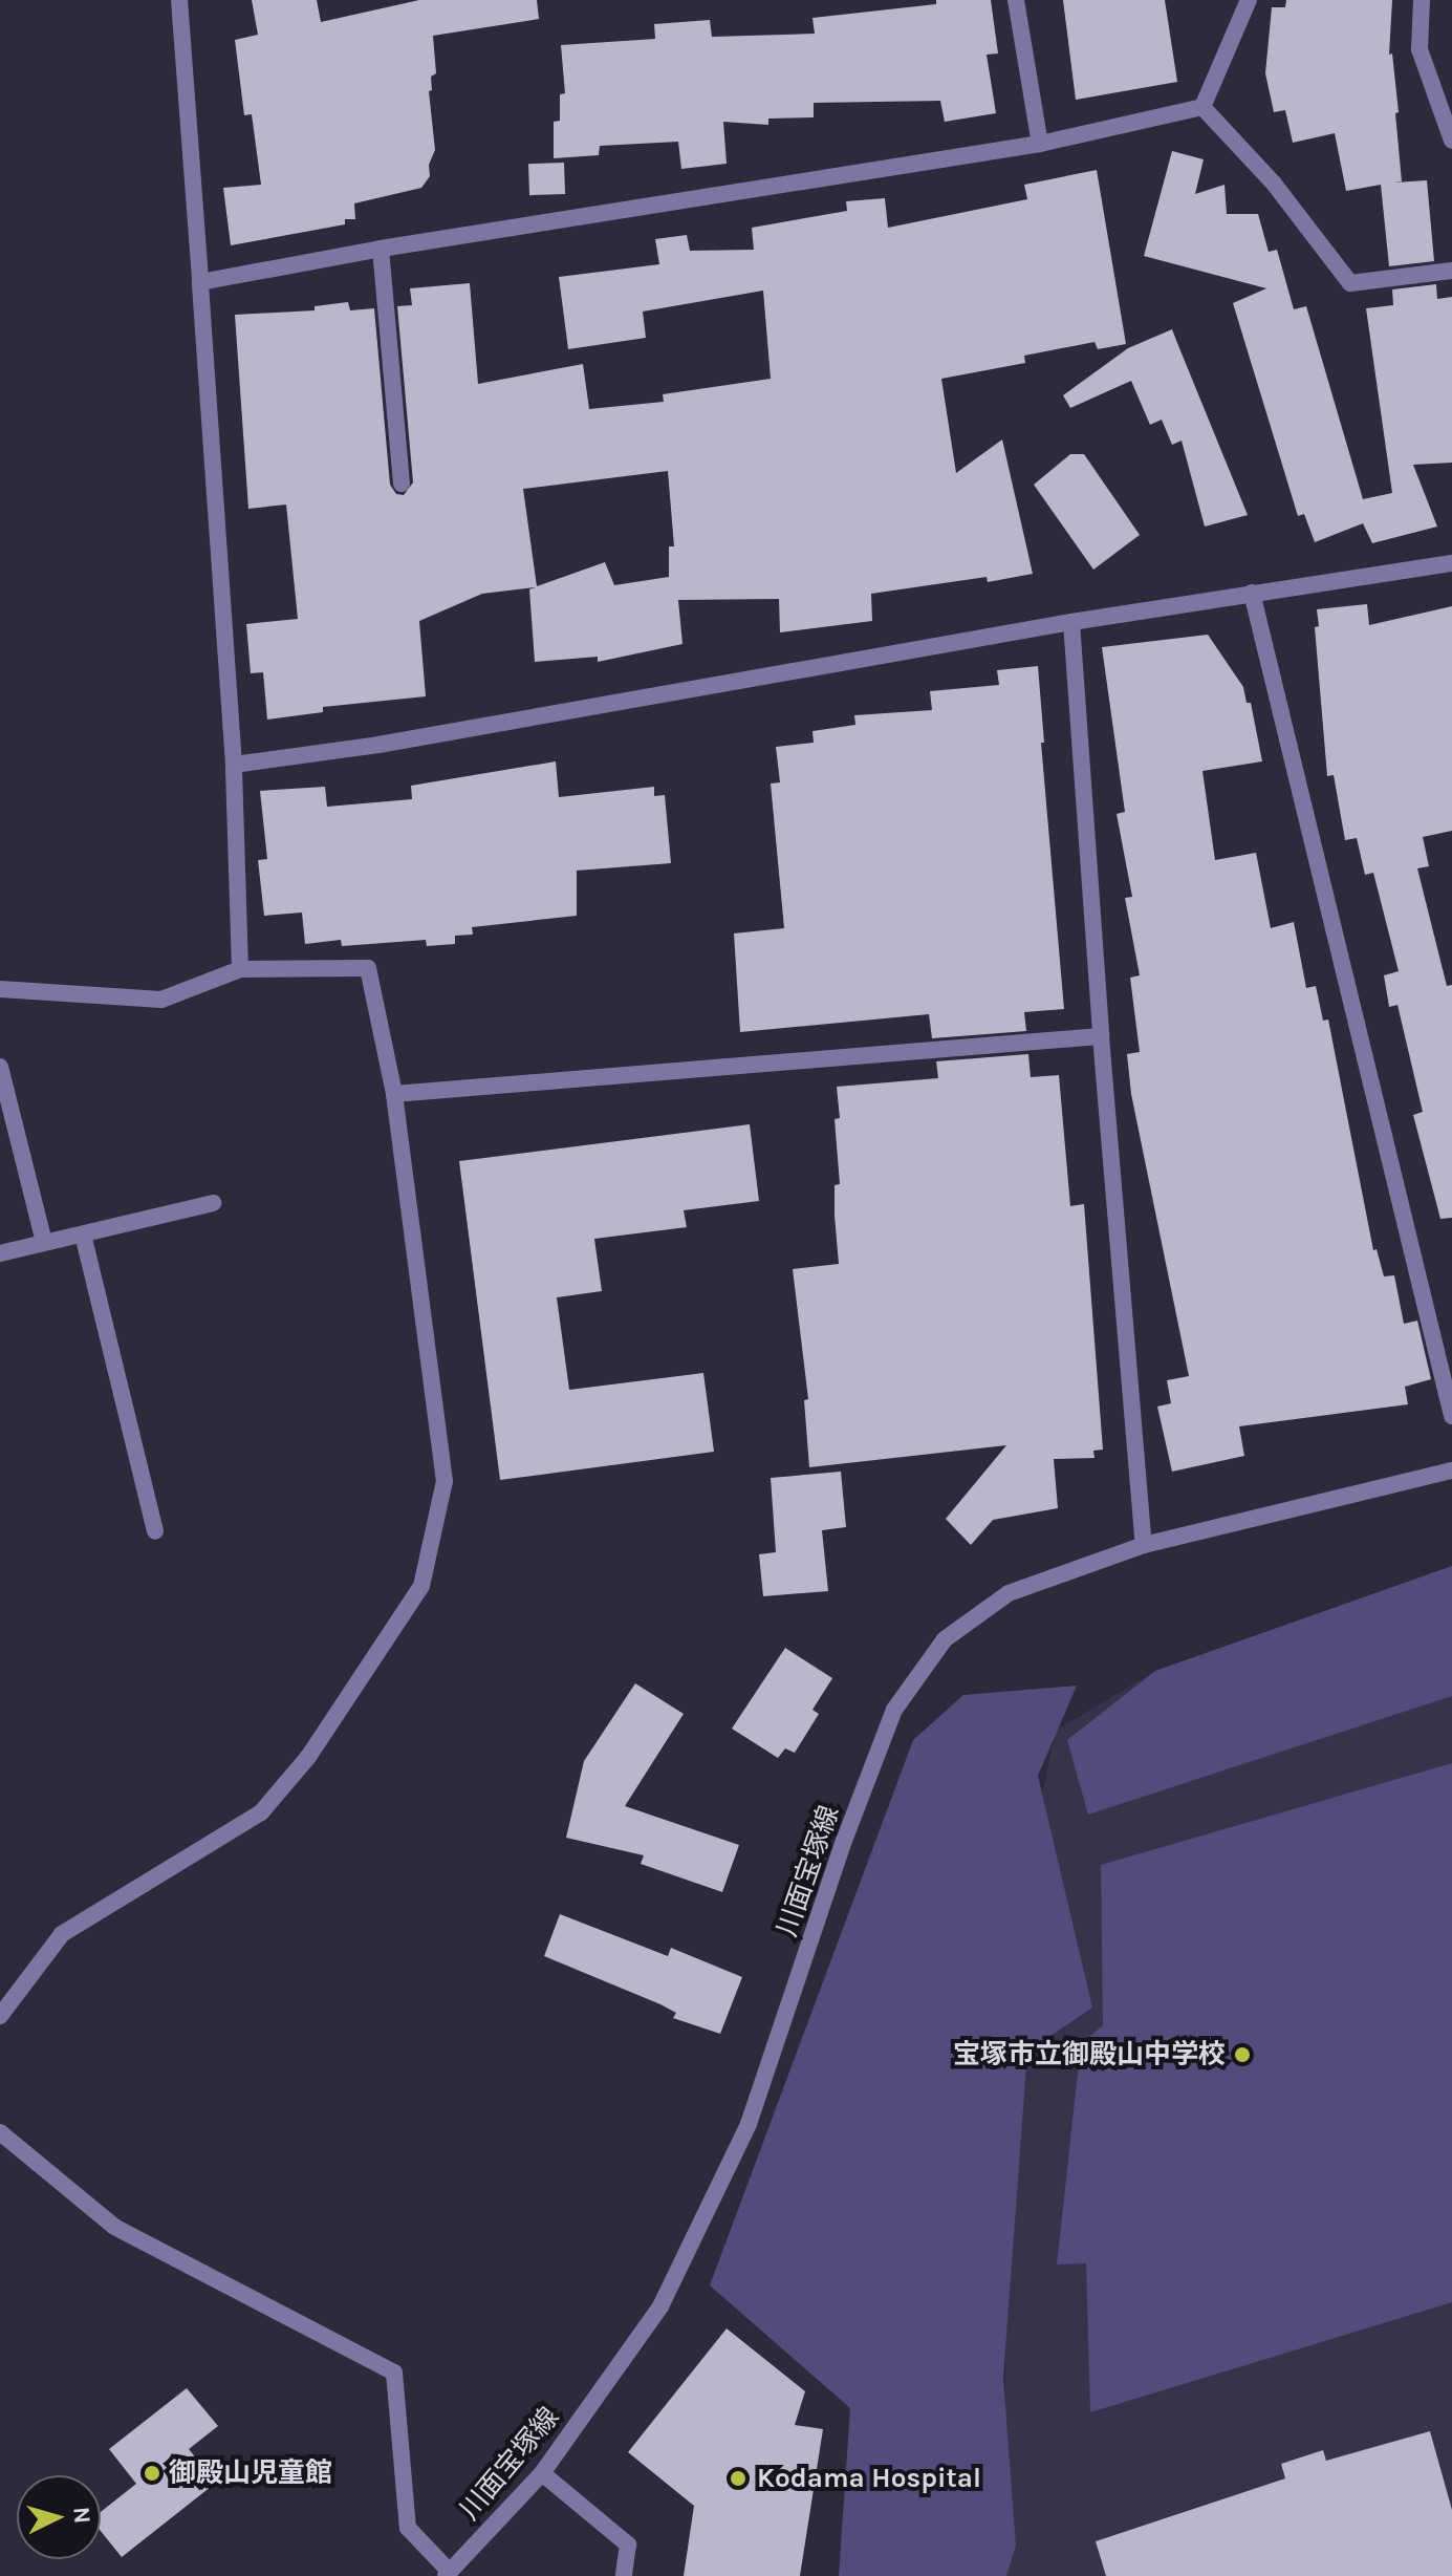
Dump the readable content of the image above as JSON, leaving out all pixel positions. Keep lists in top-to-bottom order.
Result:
{
  "streets": {
    "street": ["川面宝塚線"]
  },
  "places": ["宝塚市立御殿山中学校", "御殿山児童館", "Kodama Hospital"],
  "north": "right"
}
